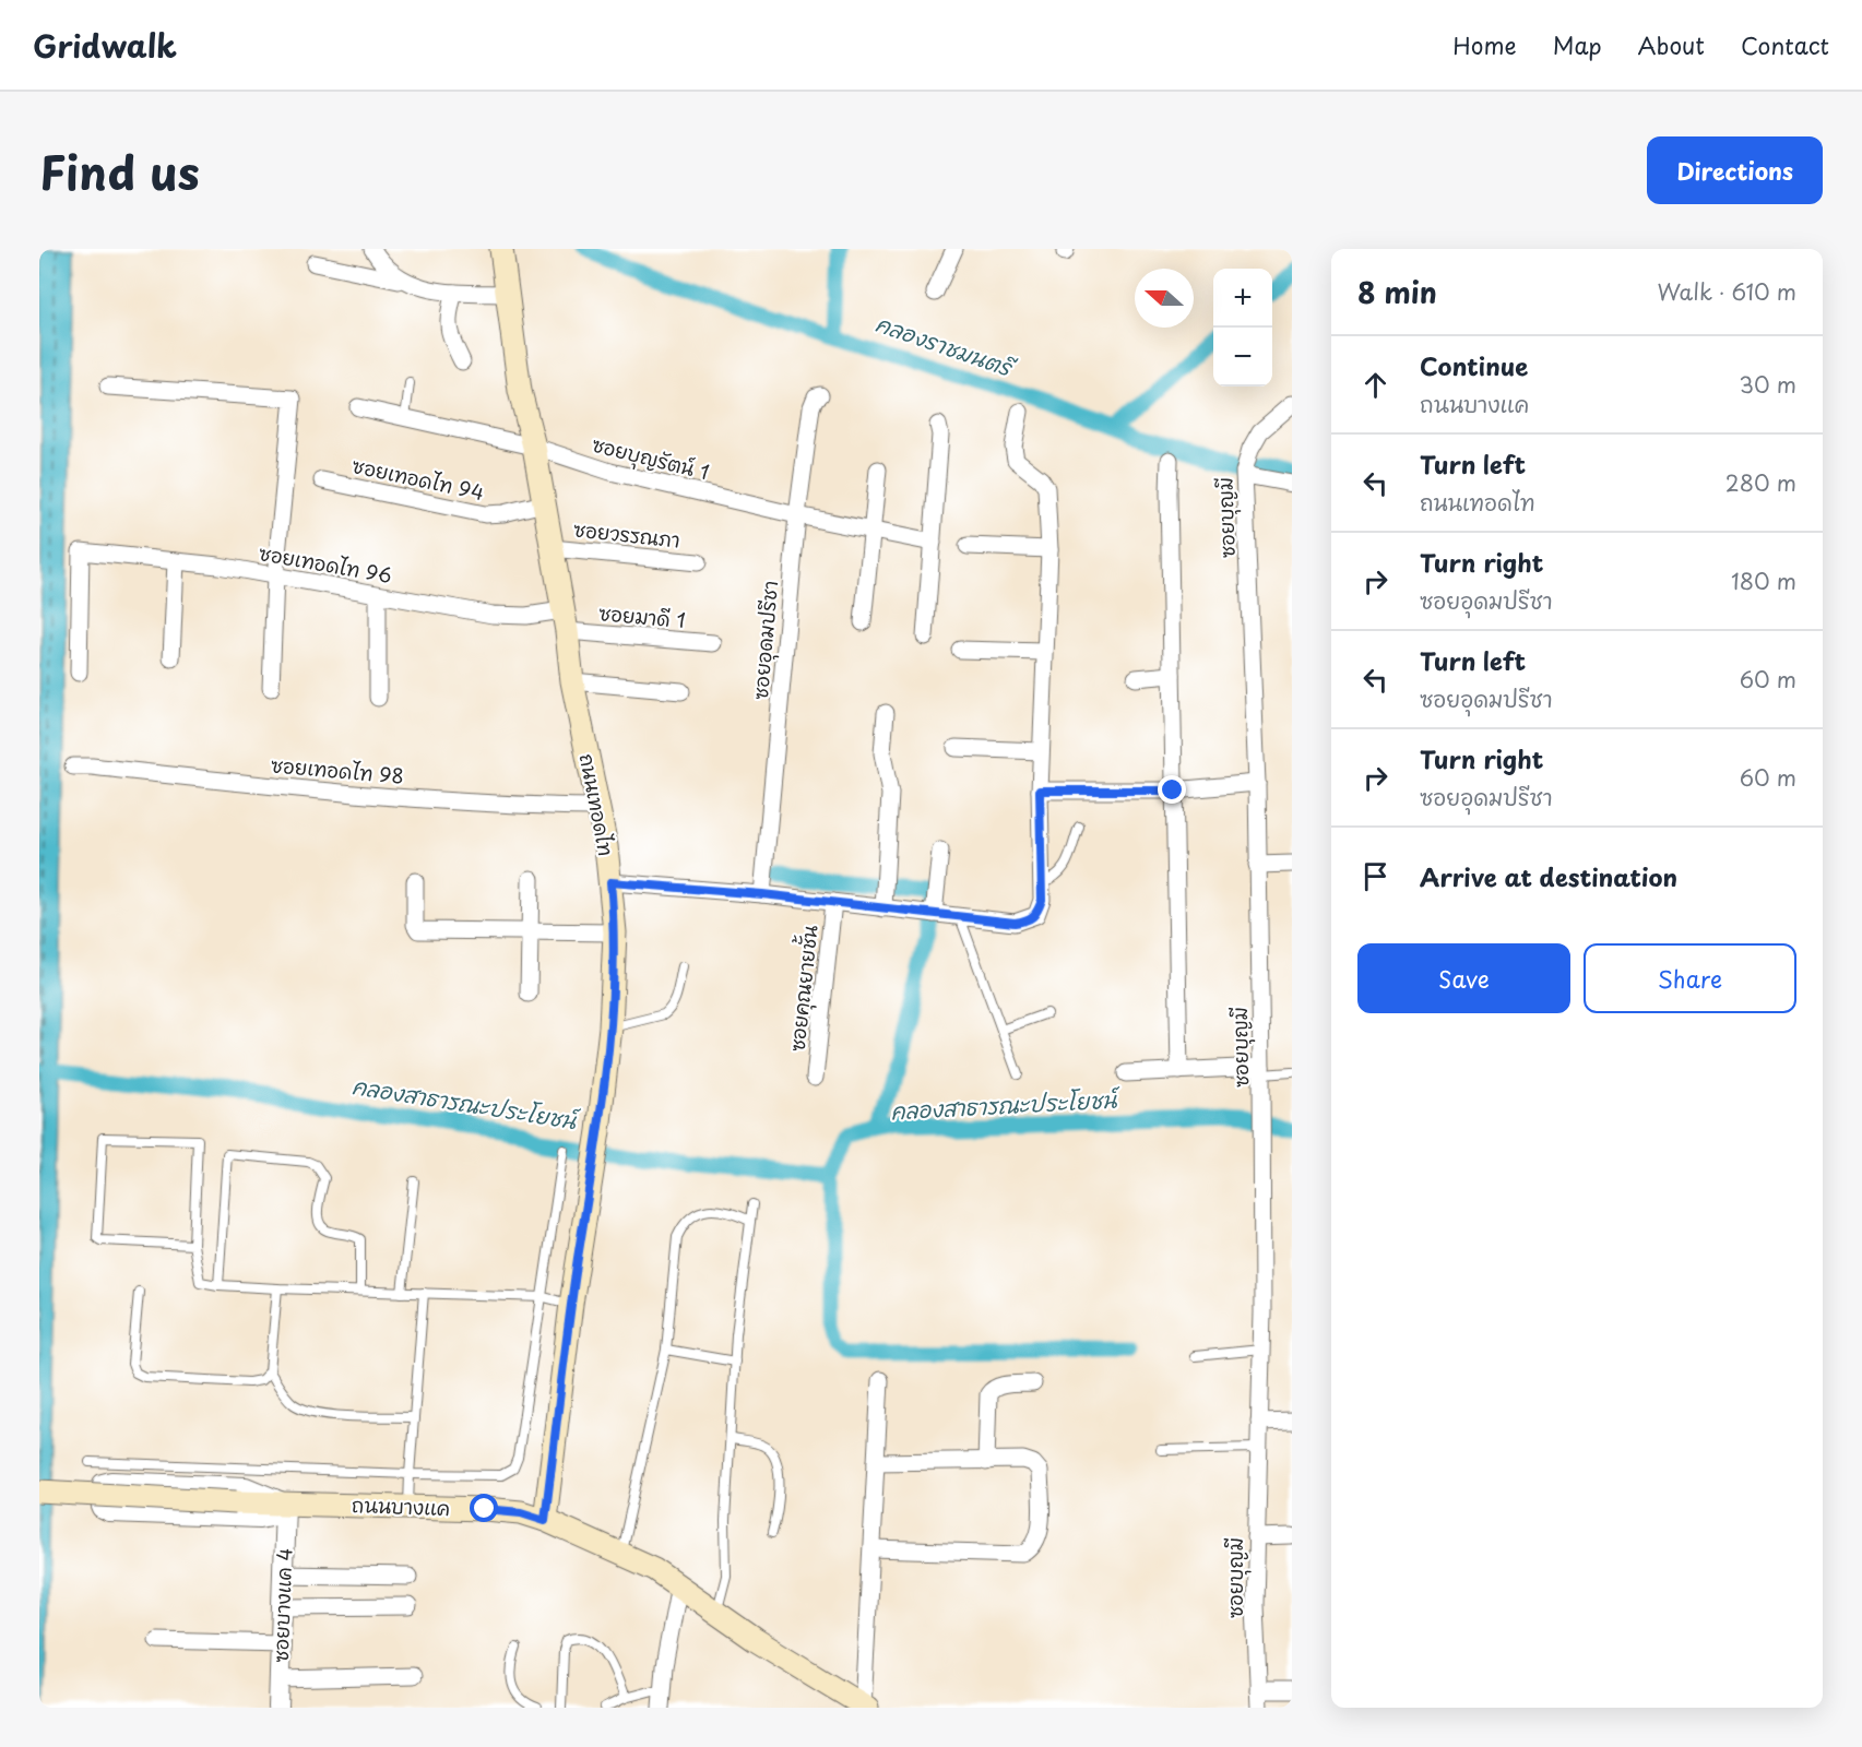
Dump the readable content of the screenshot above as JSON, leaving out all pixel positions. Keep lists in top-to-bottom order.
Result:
{
  "streets": {
    "main road": ["ถนนเทอดไท", "ถนนบางแค"],
    "street": [
      "ซอยบุญรัตน์ 1",
      "ซอยเทอดไท 94",
      "ซอยบุญมี",
      "ซอยวรรณภา",
      "ซอยเทอดไท 96",
      "ซอยมาดี 1",
      "ซอยอุดมปรีชา",
      "ซอยเทอดไท 98",
      "ซอยคุณยายชั้น",
      "ซอยบางแค 4"
    ]
  },
  "crossings": [
    ["ซอยบุญรัตน์ 1", "ซอยอุดมปรีชา"],
    ["ซอยบุญรัตน์ 1", "ถนนเทอดไท"],
    ["ซอยเทอดไท 94", "ถนนเทอดไท"],
    ["ซอยวรรณภา", "ถนนเทอดไท"],
    ["ซอยเทอดไท 96", "ซอยมาดี 1"],
    ["ซอยเทอดไท 96", "ถนนเทอดไท"],
    ["ซอยมาดี 1", "ถนนเทอดไท"],
    ["ซอยเทอดไท 98", "ถนนเทอดไท"],
    ["ถนนเทอดไท", "ถนนบางแค"],
    ["ถนนบางแค", "ซอยบางแค 4"]
  ],
  "water": ["คลองราชมนตรี", "คลองสาธารณะประโยชน์"],
  "north": "left",
  "page": {
    "header": "Gridwalk",
    "nav": [
      "Home",
      "Map",
      "About",
      "Contact"
    ],
    "title": "Find us",
    "buttons": [
      "Directions",
      ["Save", "Share"]
    ],
    "heading": ["8 min", "Walk · 610 m"],
    "map_buttons": ["+", "−"],
    "list": [
      ["Continue", "ถนนบางแค", "30 m"],
      ["Turn left", "ถนนเทอดไท", "280 m"],
      ["Turn right", "ซอยอุดมปรีชา", "180 m"],
      ["Turn left", "ซอยอุดมปรีชา", "60 m"],
      ["Turn right", "ซอยอุดมปรีชา", "60 m"],
      "Arrive at destination"
    ]
  }
}
